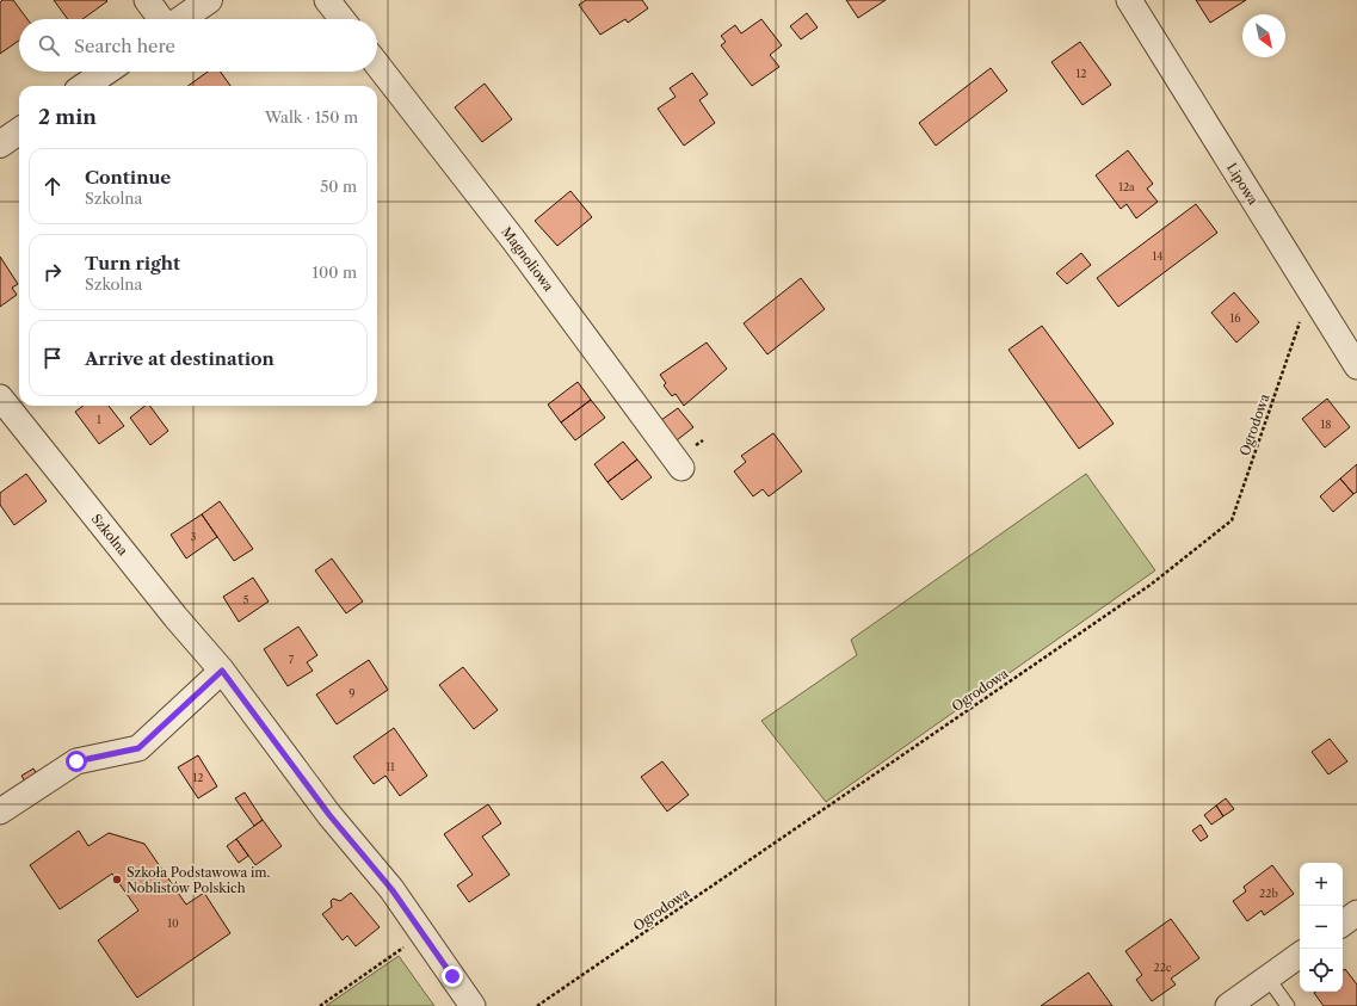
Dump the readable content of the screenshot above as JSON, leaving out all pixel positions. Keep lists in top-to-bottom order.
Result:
{
  "streets": {
    "street": ["Lipowa", "Magnoliowa", "Szkolna"],
    "path": ["Ogrodowa"]
  },
  "crossings": [
    ["Lipowa", "Ogrodowa"]
  ],
  "places": ["Szkoła Podstawowa im. Noblistów Polskich"],
  "house_numbers": [
    "12",
    "12a",
    "14",
    "16",
    "1",
    "18",
    "3",
    "5",
    "7",
    "9",
    "11",
    "12",
    "22b",
    "10",
    "22c"
  ],
  "north": "bottom right",
  "page": {
    "search": "Search here",
    "heading": ["2 min", "Walk · 150 m"],
    "list": [
      ["Continue", "Szkolna", "50 m"],
      ["Turn right", "Szkolna", "100 m"],
      "Arrive at destination"
    ],
    "map_buttons": ["+", "−"]
  }
}
